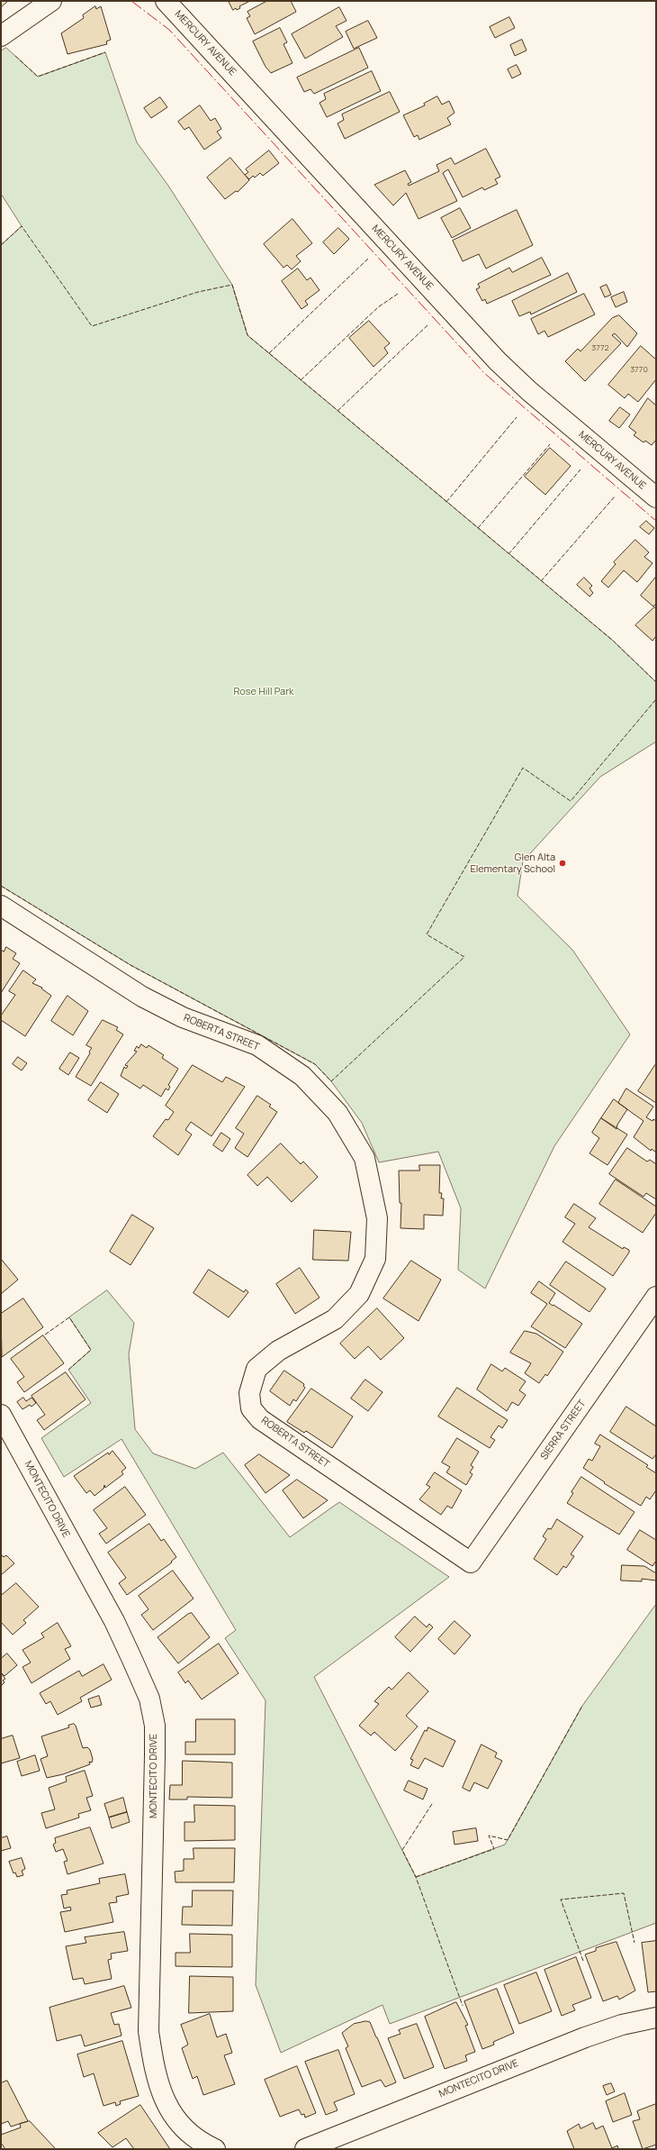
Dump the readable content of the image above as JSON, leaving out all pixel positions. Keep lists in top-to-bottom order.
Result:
{
  "streets": {
    "street": [
      "MERCURY AVENUE",
      "ROBERTA STREET",
      "SIERRA STREET",
      "MONTECITO DRIVE"
    ]
  },
  "crossings": [
    ["ROBERTA STREET", "SIERRA STREET"]
  ],
  "parks": ["Rose Hill Park"],
  "places": ["Glen Alta Elementary School"],
  "house_numbers": ["3772", "3770"]
}
